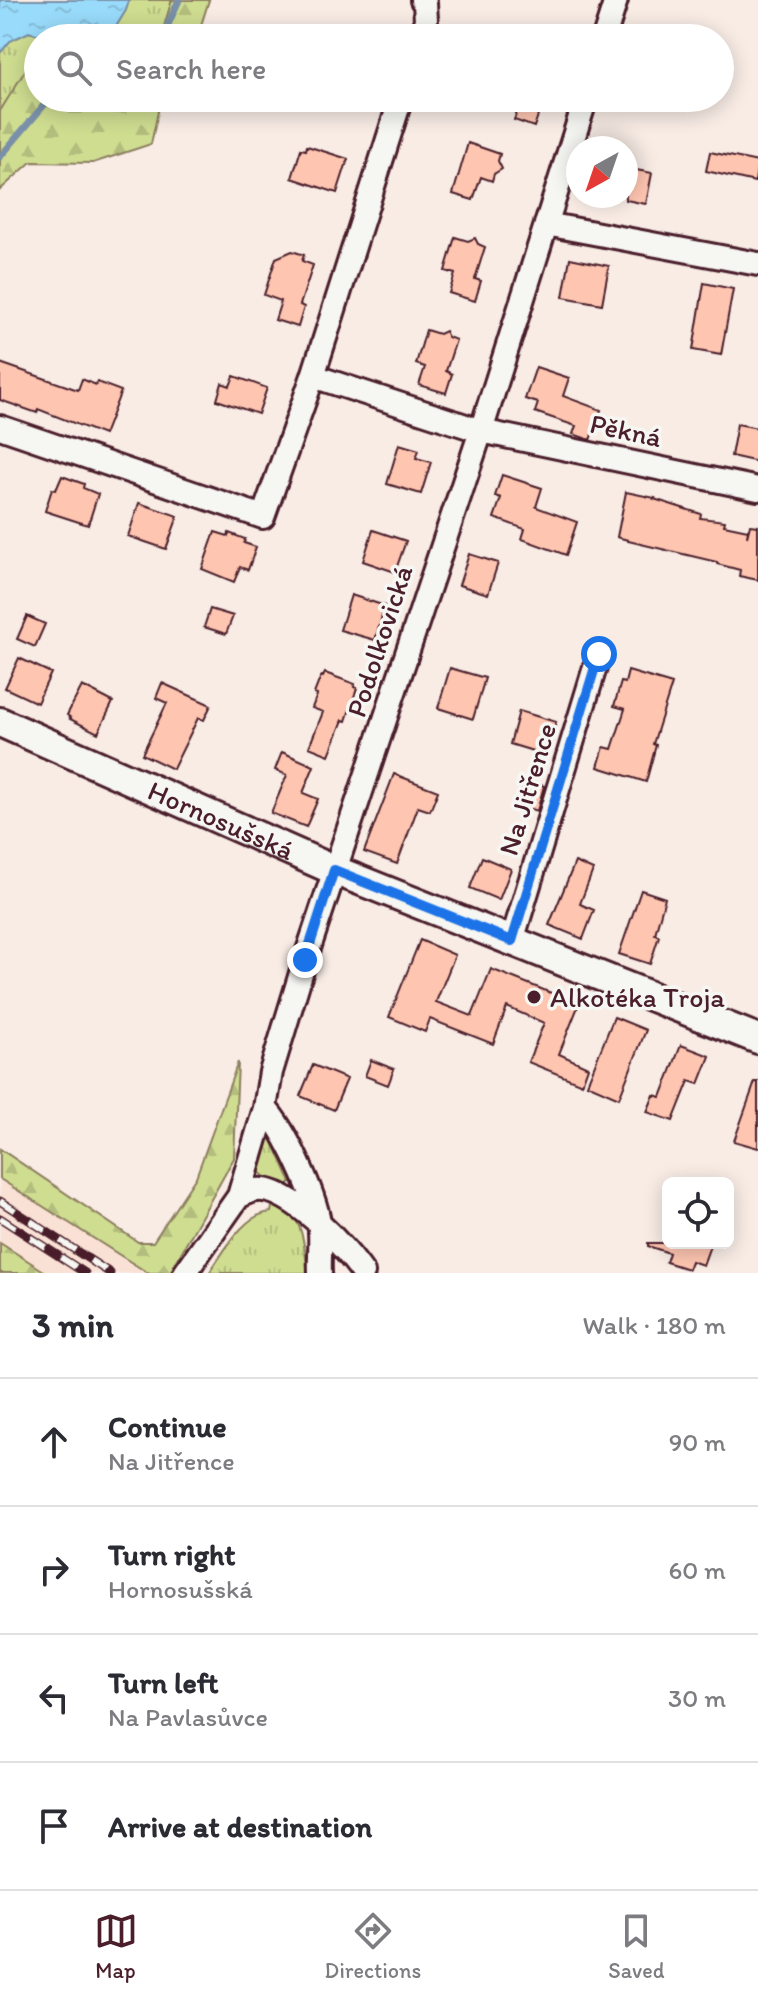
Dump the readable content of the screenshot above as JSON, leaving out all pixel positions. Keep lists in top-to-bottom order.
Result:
{
  "streets": {
    "street": [
      "Pěkná",
      "Podolkovická",
      "Na Jitřence",
      "Hornosušská"
    ]
  },
  "crossings": [
    ["Pěkná", "Podolkovická"],
    ["Podolkovická", "Hornosušská"],
    ["Na Jitřence", "Hornosušská"]
  ],
  "places": ["Alkotéka Troja"],
  "north": "bottom left",
  "page": {
    "search": "Search here",
    "heading": ["3 min", "Walk · 180 m"],
    "list": [
      ["Continue", "Na Jitřence", "90 m"],
      ["Turn right", "Hornosušská", "60 m"],
      ["Turn left", "Na Pavlasůvce", "30 m"],
      "Arrive at destination"
    ],
    "nav": ["Map", "Directions", "Saved"]
  }
}
